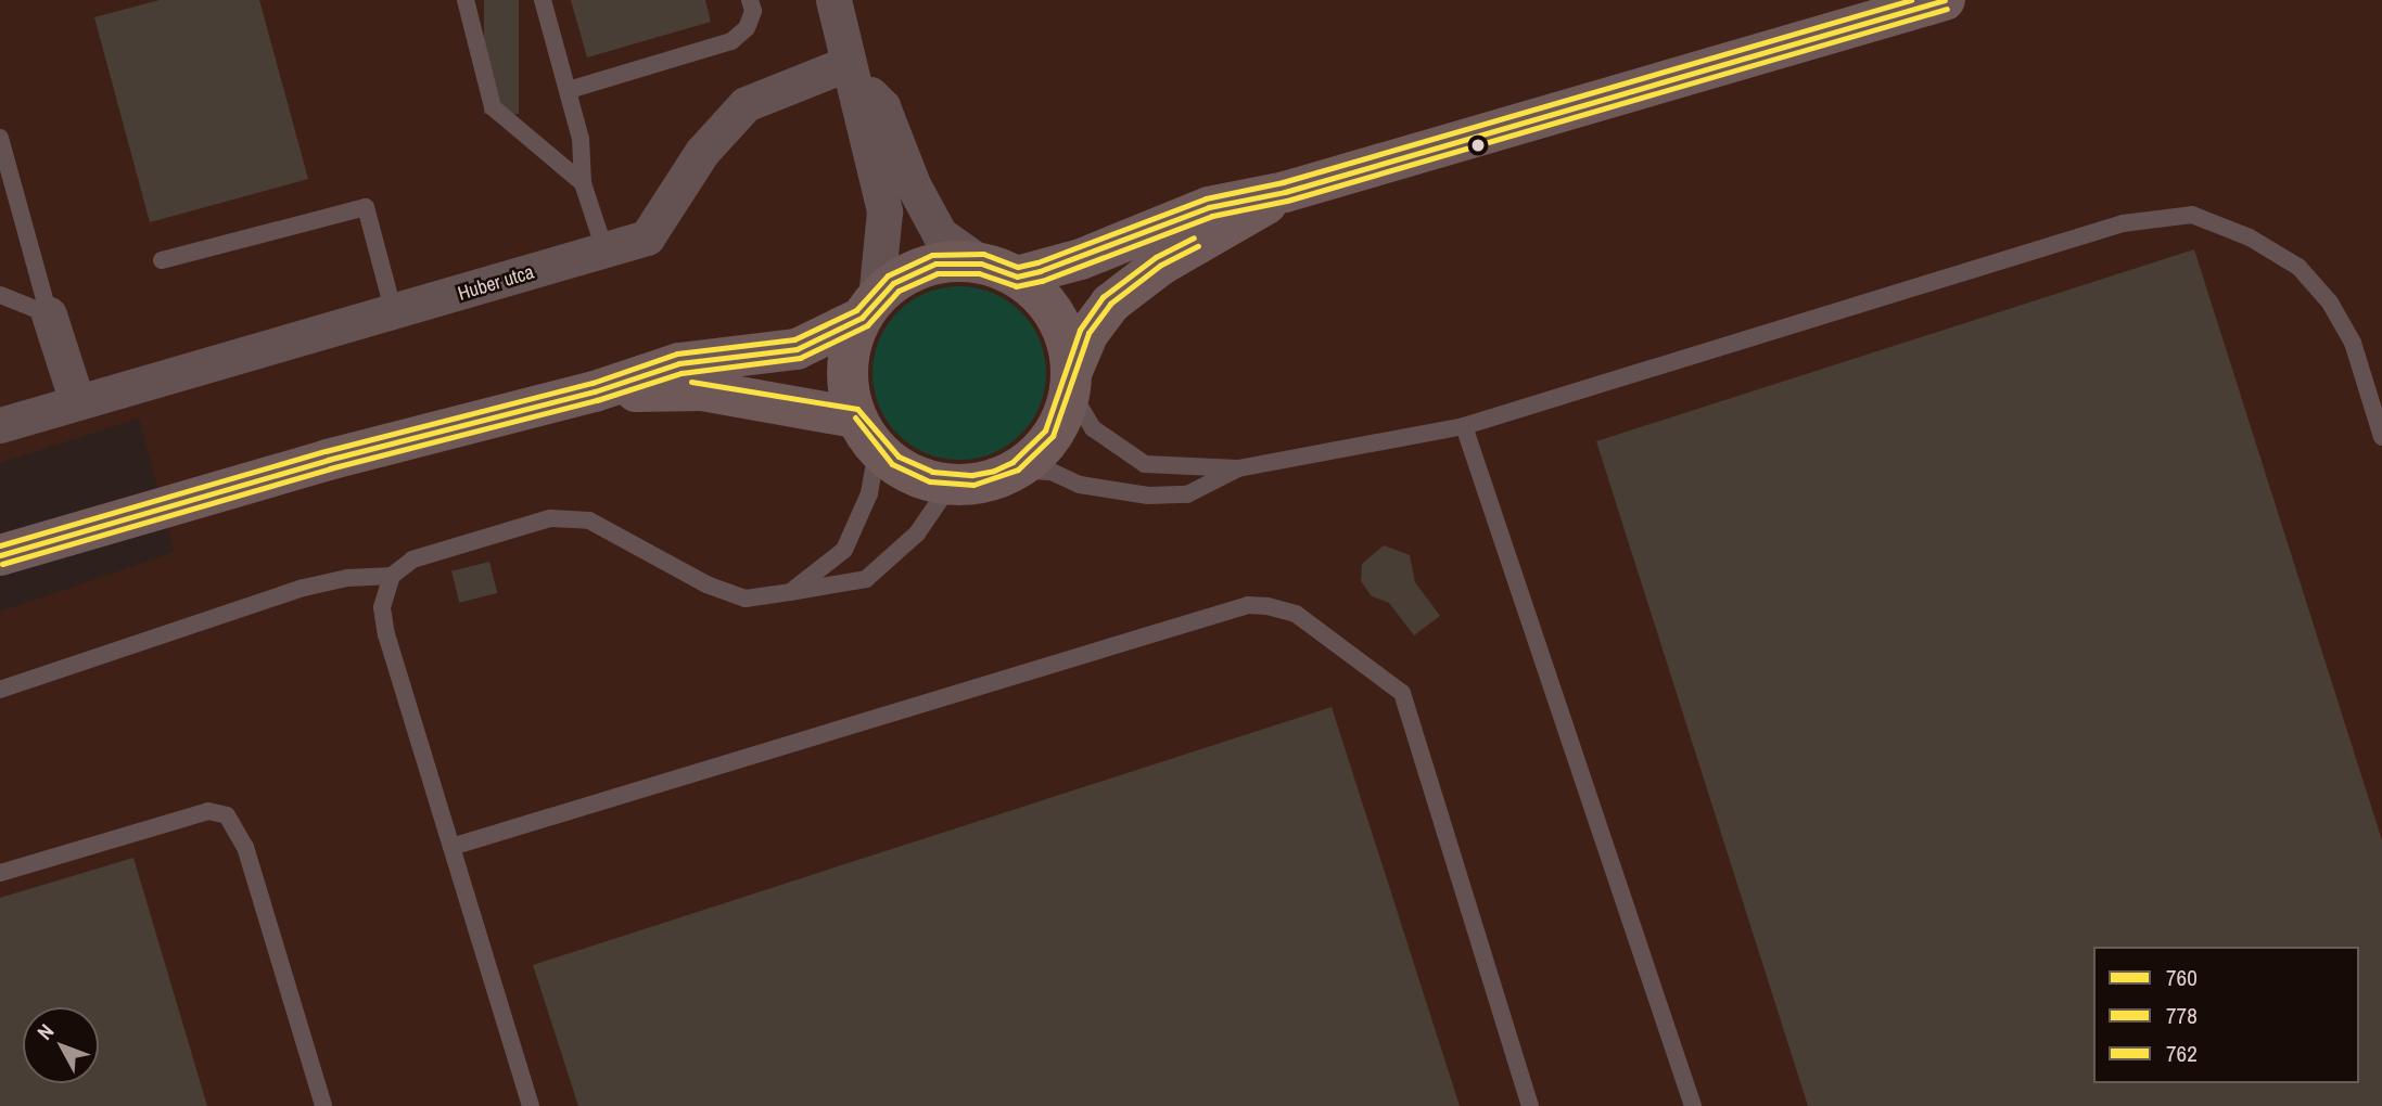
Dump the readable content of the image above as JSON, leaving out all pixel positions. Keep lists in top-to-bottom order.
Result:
{
  "streets": {
    "street": ["Huber utca"]
  },
  "lines": ["transit line 760", "transit line 762", "transit line 778"],
  "legend": ["760", "778", "762"],
  "north": "top left"
}
